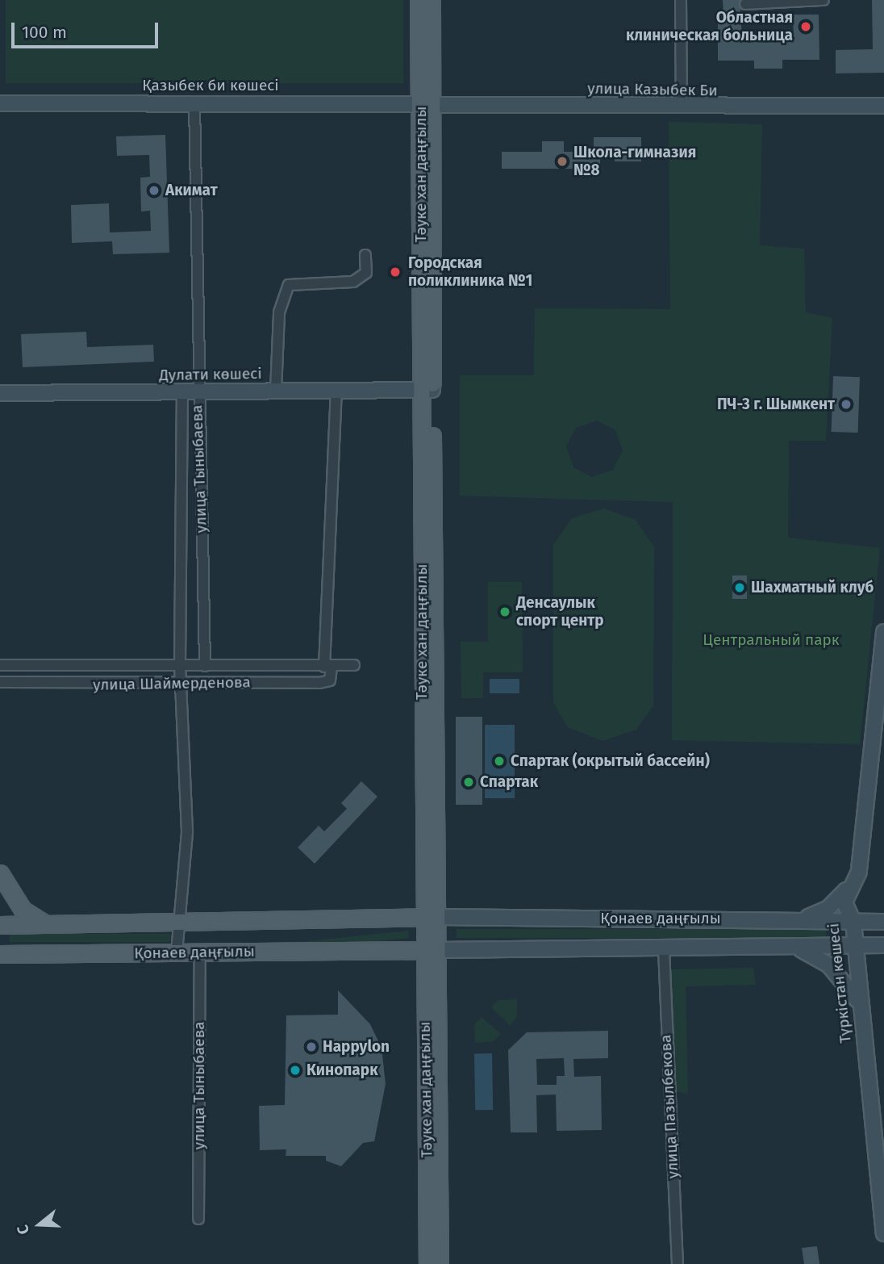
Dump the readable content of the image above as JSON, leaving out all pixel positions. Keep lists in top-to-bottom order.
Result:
{
  "streets": {
    "main road": [
      "Қазыбек би көшесі",
      "улица Казыбек Би",
      "Тәуке хан даңғылы",
      "Дулати көшесі",
      "Қонаев даңғылы",
      "Түркістан көшесі"
    ],
    "street": ["улица Тыныбаева", "улица Шаймерденова", "улица Пазылбекова"]
  },
  "crossings": [
    ["Қазыбек би көшесі", "улица Казыбек Би"],
    ["Қазыбек би көшесі", "Тәуке хан даңғылы"],
    ["Қазыбек би көшесі", "улица Тыныбаева"],
    ["улица Казыбек Би", "Тәуке хан даңғылы"],
    ["Тәуке хан даңғылы", "Дулати көшесі"],
    ["Тәуке хан даңғылы", "Қонаев даңғылы"],
    ["Дулати көшесі", "улица Тыныбаева"],
    ["улица Тыныбаева", "улица Шаймерденова"],
    ["улица Тыныбаева", "Қонаев даңғылы"],
    ["Қонаев даңғылы", "Түркістан көшесі"],
    ["Қонаев даңғылы", "улица Пазылбекова"]
  ],
  "parks": ["Центральный парк"],
  "places": [
    "Областная клиническая больница",
    "Школа-гимназия №8",
    "Акимат",
    "Городская поликлиника №1",
    "ПЧ-3 г. Шымкент",
    "Шахматный клуб",
    "Денсаулык спорт центр",
    "Спартак (окрытый бассейн)",
    "Спартак",
    "Happylon",
    "Кинопарк"
  ],
  "scale_bar": "100 m",
  "north": "left"
}
